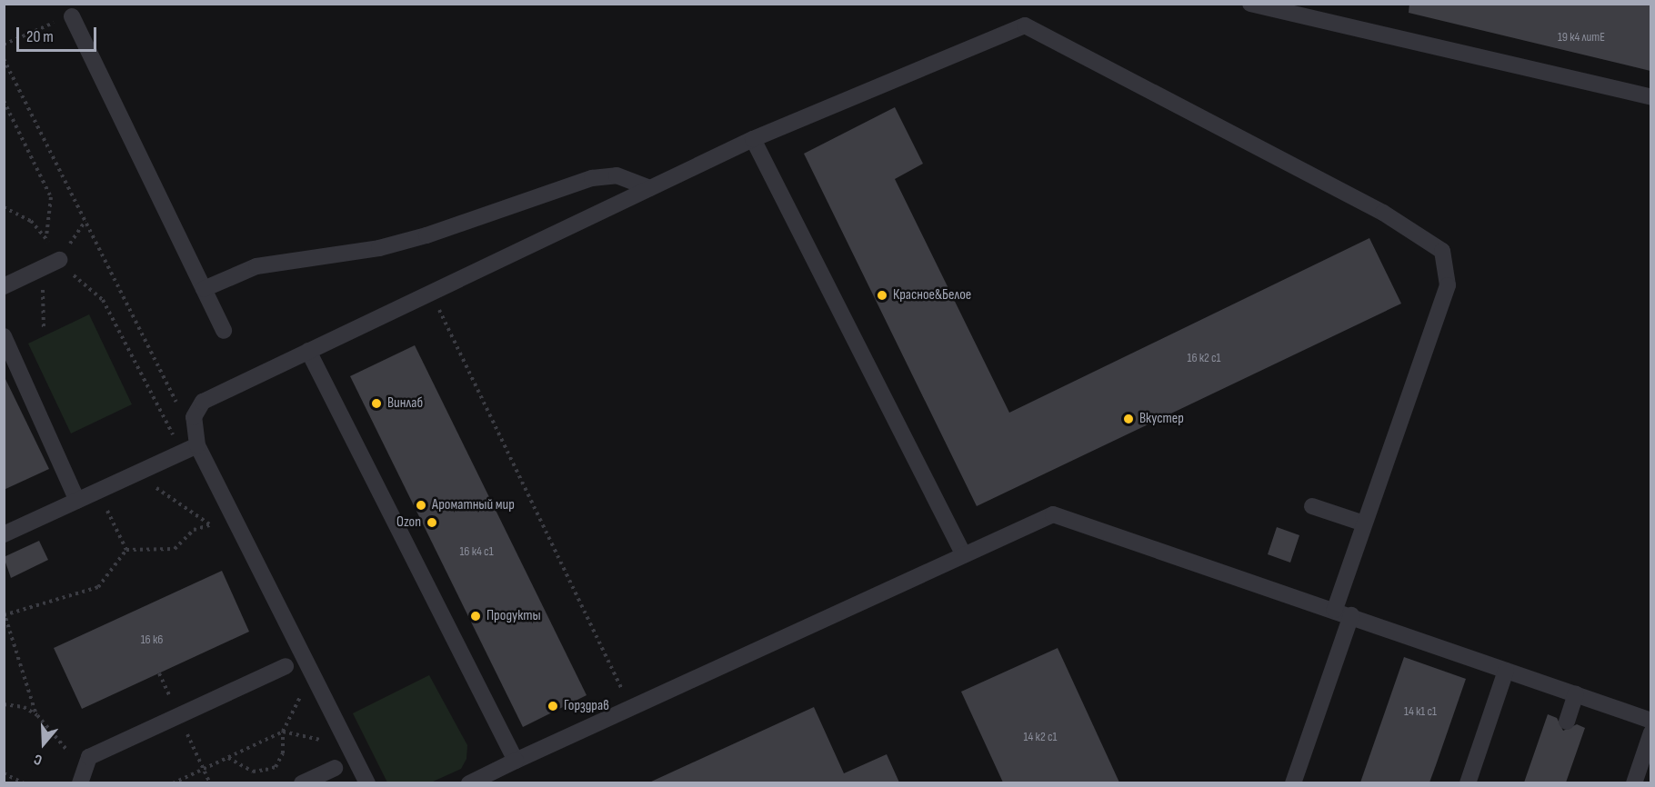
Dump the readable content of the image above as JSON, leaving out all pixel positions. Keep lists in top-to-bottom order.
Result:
{
  "places": [
    "Красное&Белое",
    "Винлаб",
    "Вкустер",
    "Ароматный мир",
    "Ozon",
    "Продукты",
    "Горздрав"
  ],
  "house_numbers": [
    "19 к4 литЕ",
    "16 к2 с1",
    "16 к4 с1",
    "16 к6",
    "14 к1 с1",
    "14 к2 с1"
  ],
  "scale_bar": "20 m",
  "north": "bottom"
}
